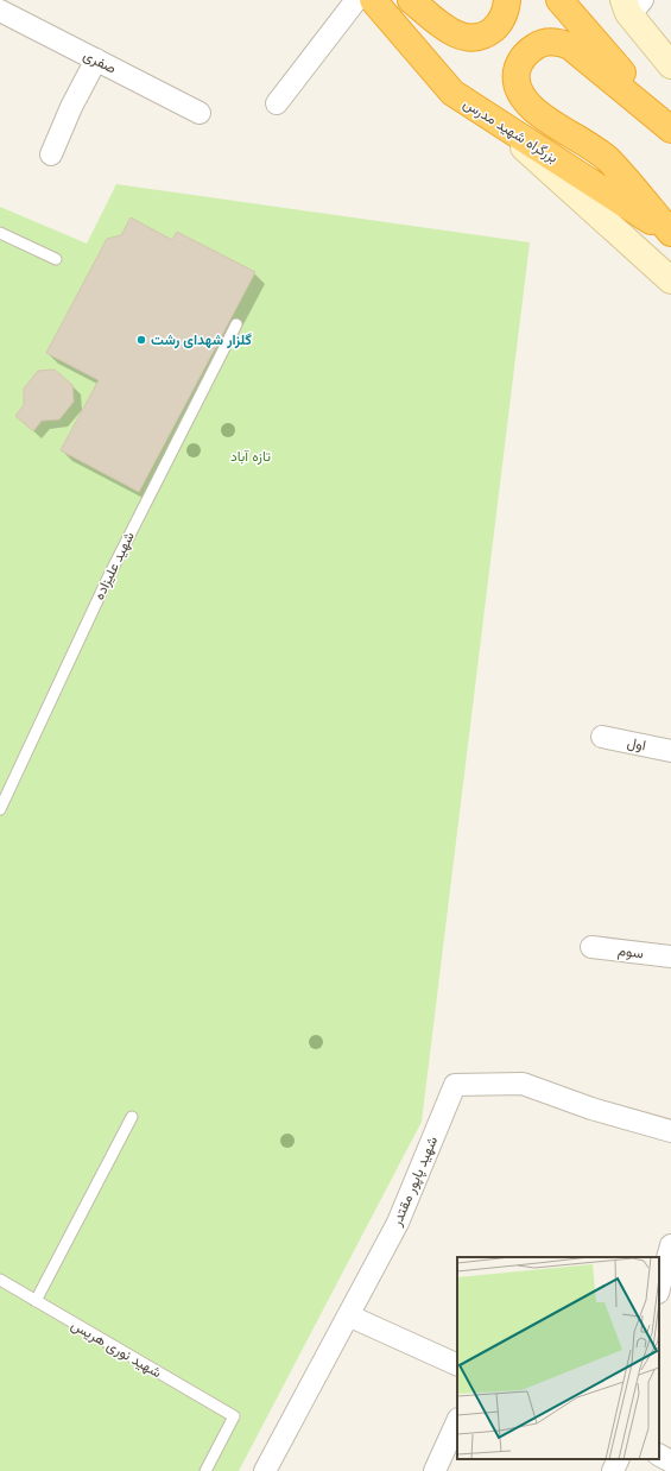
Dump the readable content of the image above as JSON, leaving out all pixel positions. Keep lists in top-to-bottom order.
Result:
{
  "streets": {
    "highway": ["بزرگراه شهید مدرس"],
    "street": [
      "صفری",
      "اول",
      "سوم",
      "شهید پاپور مقتدر"
    ],
    "lane": ["شهید علیزاده", "شهید نوری هریس"]
  },
  "parks": ["تازه آباد"],
  "places": ["گلزار شهدای رشت"]
}
